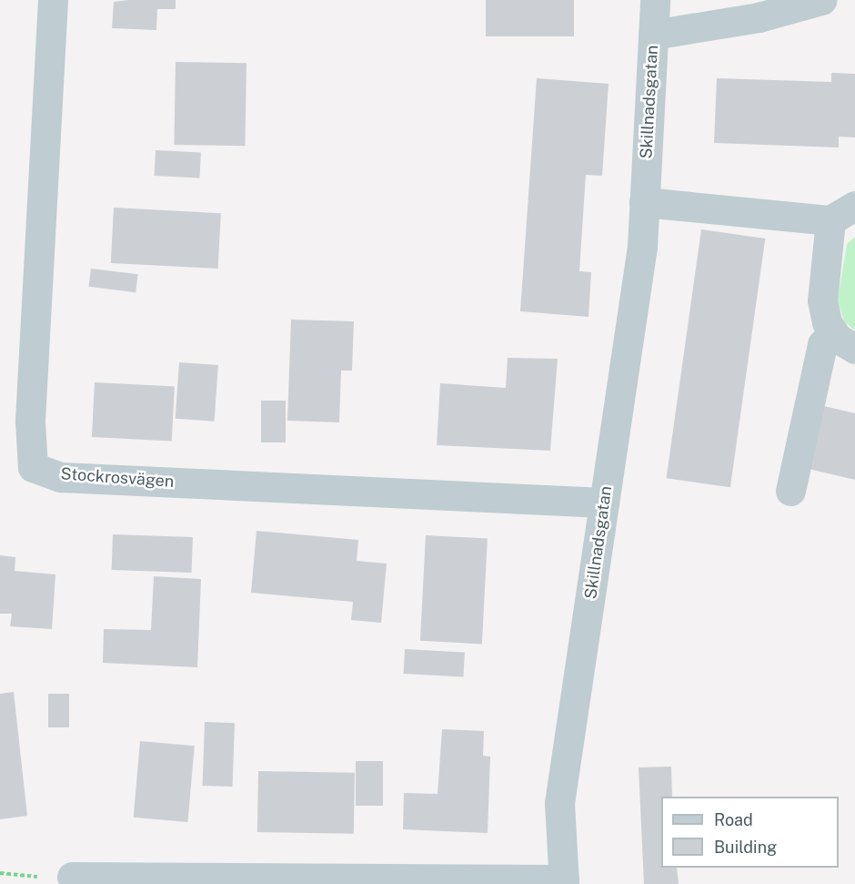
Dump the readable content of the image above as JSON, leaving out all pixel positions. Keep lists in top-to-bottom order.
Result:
{
  "streets": {
    "street": ["Skillnadsgatan", "Stockrosvägen"]
  },
  "crossings": [
    ["Skillnadsgatan", "Stockrosvägen"]
  ],
  "legend": ["Road", "Building"]
}
